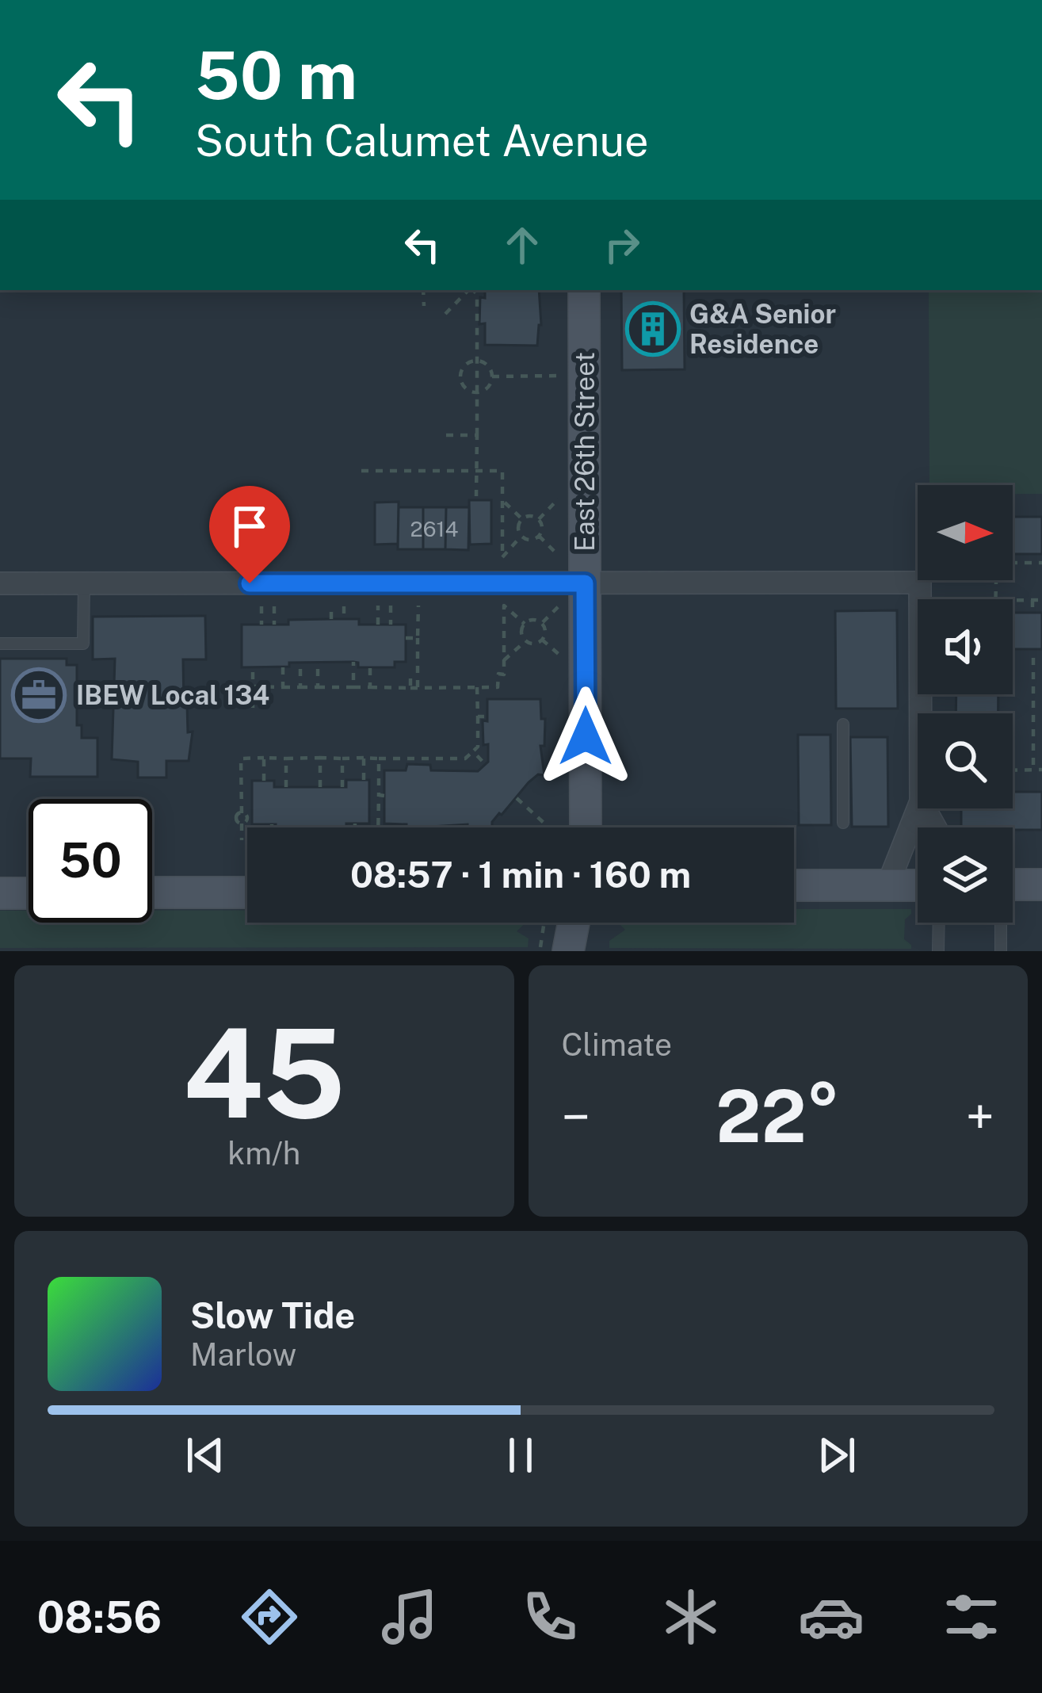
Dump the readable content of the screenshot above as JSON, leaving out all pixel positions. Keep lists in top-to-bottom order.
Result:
{
  "streets": {
    "main road": ["East 26th Street"]
  },
  "places": {
    "building": ["G&A Senior Residence"],
    "office": ["IBEW Local 134"]
  },
  "house_numbers": ["2614"],
  "north": "right",
  "page": {
    "turn": ["50 m", "South Calumet Avenue"],
    "limit": "50",
    "trip": "08:57 · 1 min · 160 m",
    "tile": [
      ["45", "km/h"],
      "Climate"
    ],
    "heat": ["−", "22°", "+"],
    "song": ["Slow Tide", "Marlow"],
    "tabs": "08:56"
  }
}
